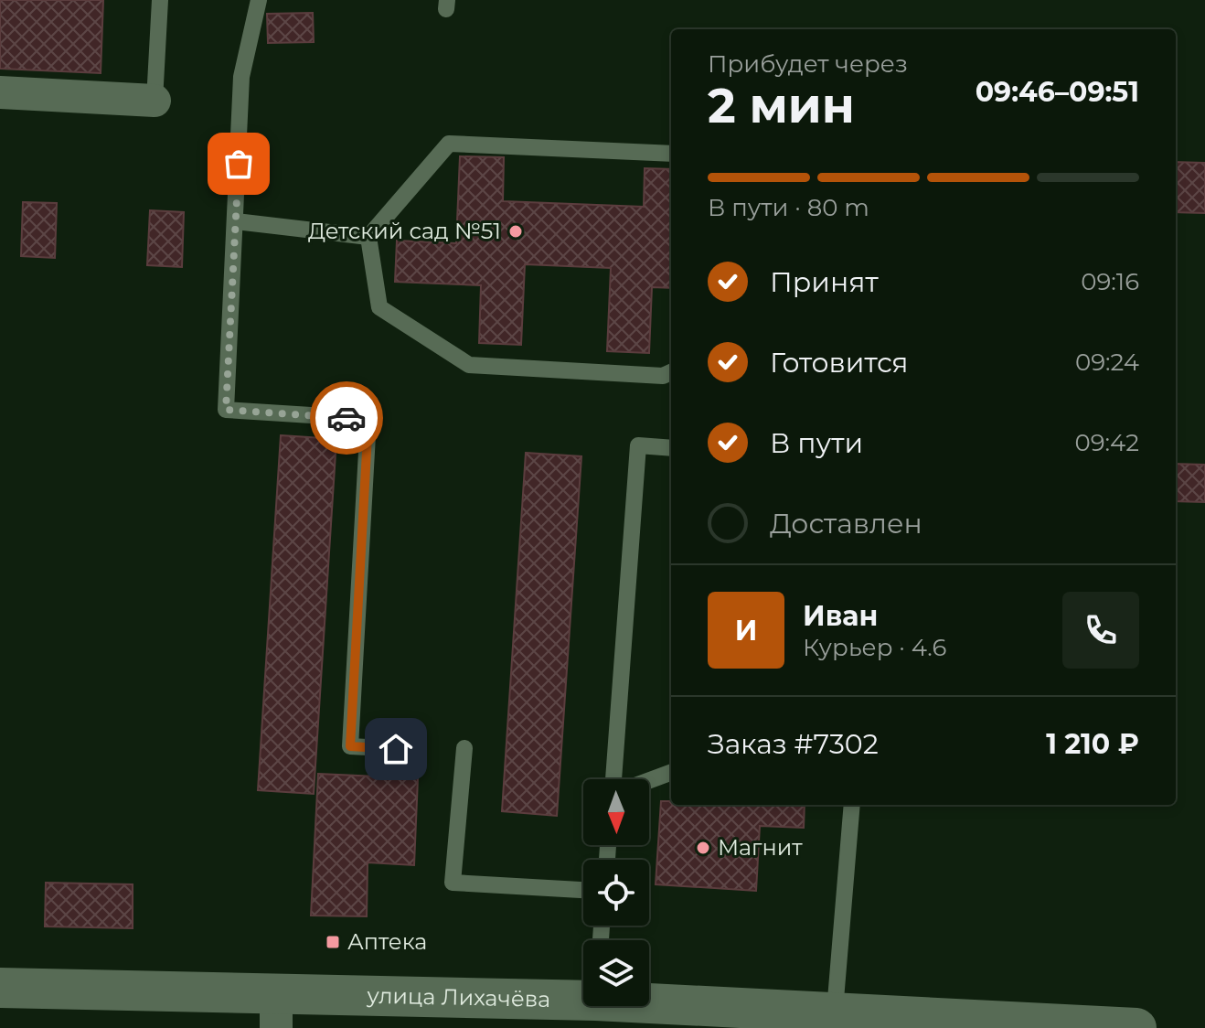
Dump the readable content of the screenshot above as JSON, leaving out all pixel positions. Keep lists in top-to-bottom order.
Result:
{
  "streets": {
    "main road": ["улица Лихачёва"]
  },
  "places": {
    "other": ["Детский сад №51", "Магнит"],
    "transit": ["Аптека"]
  },
  "north": "bottom",
  "page": {
    "heading": ["2 мин", "Прибудет через", "09:46–09:51"],
    "panel": [
      "Иван",
      "Курьер · 4.6",
      "Заказ #7302",
      "1 210 ₽"
    ],
    "bar": "В пути · 80 m",
    "list": [
      ["Принят", "09:16"],
      ["Готовится", "09:24"],
      ["В пути", "09:42"],
      "Доставлен"
    ],
    "round": "И"
  }
}
